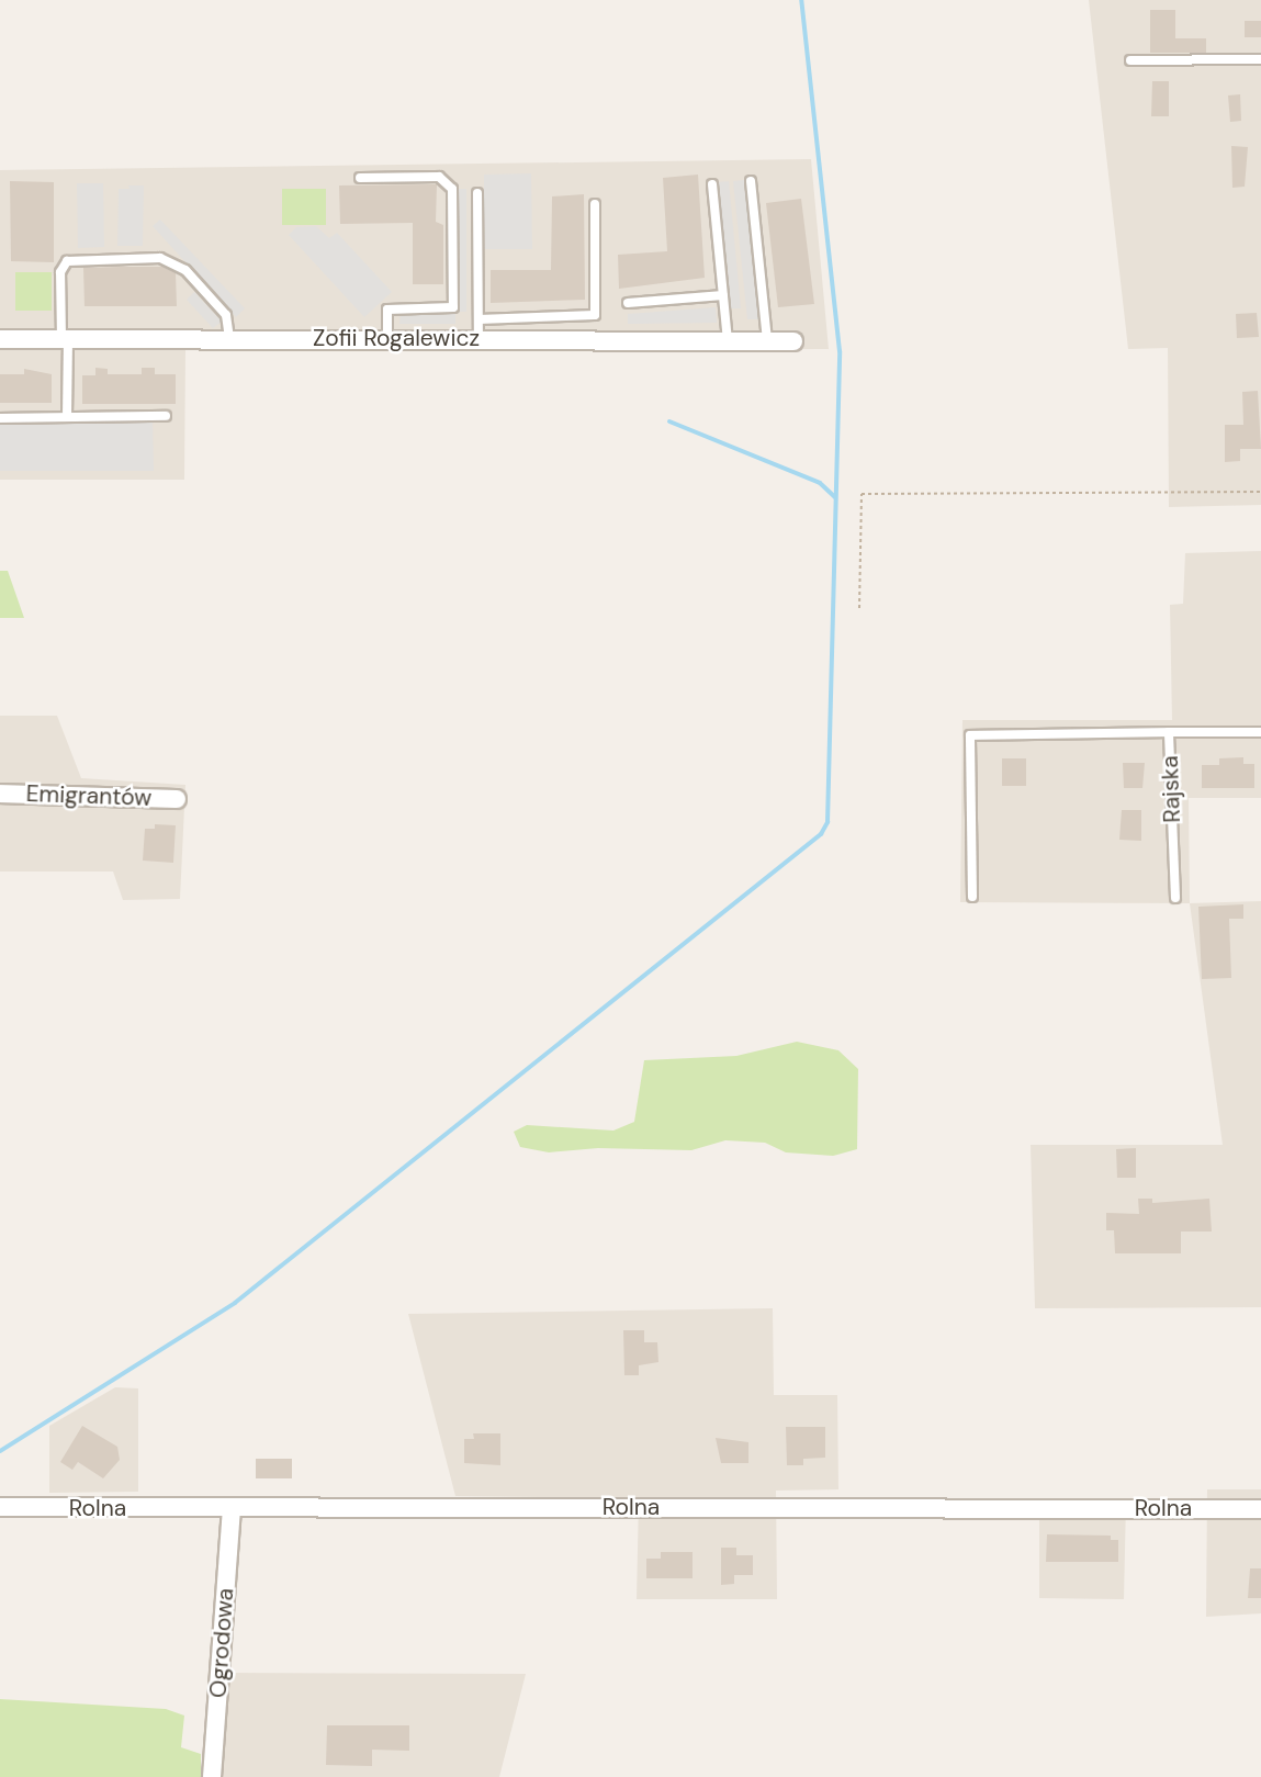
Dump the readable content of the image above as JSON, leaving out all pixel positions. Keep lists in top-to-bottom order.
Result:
{
  "streets": {
    "street": [
      "Zofii Rogalewicz",
      "Emigrantów",
      "Rolna",
      "Ogrodowa"
    ],
    "lane": ["Rajska"]
  },
  "crossings": [
    ["Rolna", "Ogrodowa"]
  ]
}
